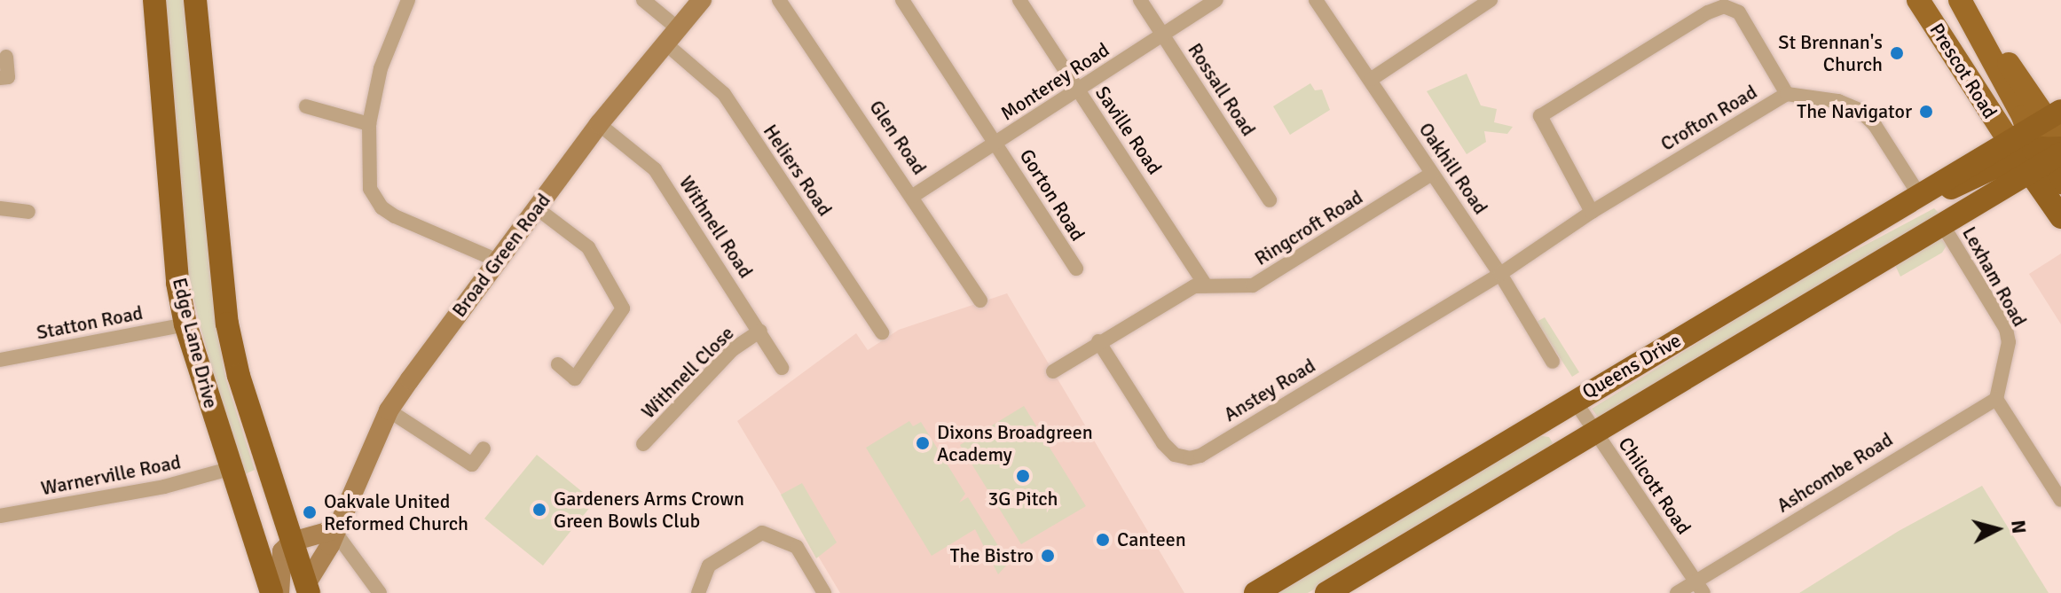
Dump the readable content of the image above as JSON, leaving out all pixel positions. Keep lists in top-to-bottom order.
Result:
{
  "streets": {
    "highway": ["Edge Lane Drive", "Queens Drive"],
    "main road": ["Prescot Road", "Broad Green Road"],
    "street": [
      "Monterey Road",
      "Rossall Road",
      "Crofton Road",
      "Saville Road",
      "Glen Road",
      "Oakhill Road",
      "Heliers Road",
      "Gorton Road",
      "Withnell Road",
      "Ringcroft Road",
      "Lexham Road",
      "Statton Road",
      "Withnell Close",
      "Anstey Road",
      "Ashcombe Road",
      "Warnerville Road",
      "Chilcott Road"
    ]
  },
  "crossings": [
    ["Prescot Road", "Queens Drive"],
    ["Monterey Road", "Rossall Road"],
    ["Monterey Road", "Saville Road"],
    ["Monterey Road", "Glen Road"],
    ["Monterey Road", "Gorton Road"],
    ["Crofton Road", "Oakhill Road"],
    ["Crofton Road", "Queens Drive"],
    ["Crofton Road", "Anstey Road"],
    ["Saville Road", "Ringcroft Road"],
    ["Oakhill Road", "Ringcroft Road"],
    ["Oakhill Road", "Anstey Road"],
    ["Heliers Road", "Broad Green Road"],
    ["Withnell Road", "Broad Green Road"],
    ["Withnell Road", "Withnell Close"],
    ["Broad Green Road", "Edge Lane Drive"],
    ["Lexham Road", "Queens Drive"],
    ["Lexham Road", "Ashcombe Road"],
    ["Statton Road", "Edge Lane Drive"],
    ["Edge Lane Drive", "Warnerville Road"],
    ["Queens Drive", "Chilcott Road"],
    ["Ashcombe Road", "Chilcott Road"]
  ],
  "places": [
    "St Brennan's Church",
    "The Navigator",
    "Dixons Broadgreen Academy",
    "3G Pitch",
    "Gardeners Arms Crown Green Bowls Club",
    "Oakvale United Reformed Church",
    "Canteen",
    "The Bistro"
  ],
  "north": "right"
}
